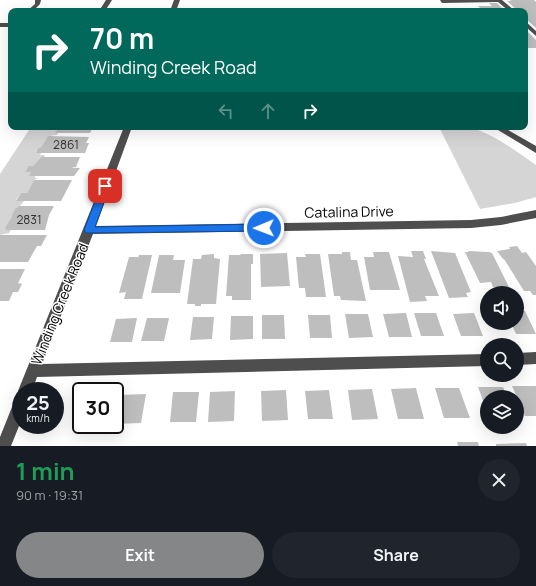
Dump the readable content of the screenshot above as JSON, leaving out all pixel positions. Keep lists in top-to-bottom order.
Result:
{
  "streets": {
    "street": ["Catalina Drive", "Winding Creek Road"]
  },
  "crossings": [
    ["Catalina Drive", "Winding Creek Road"]
  ],
  "house_numbers": ["2861", "2831"],
  "page": {
    "turn": ["70 m", "Winding Creek Road"],
    "speed": "25 km/h",
    "limit": "30",
    "heading": ["1 min", "90 m · 19:31"],
    "buttons": ["Exit", "Share"]
  }
}
